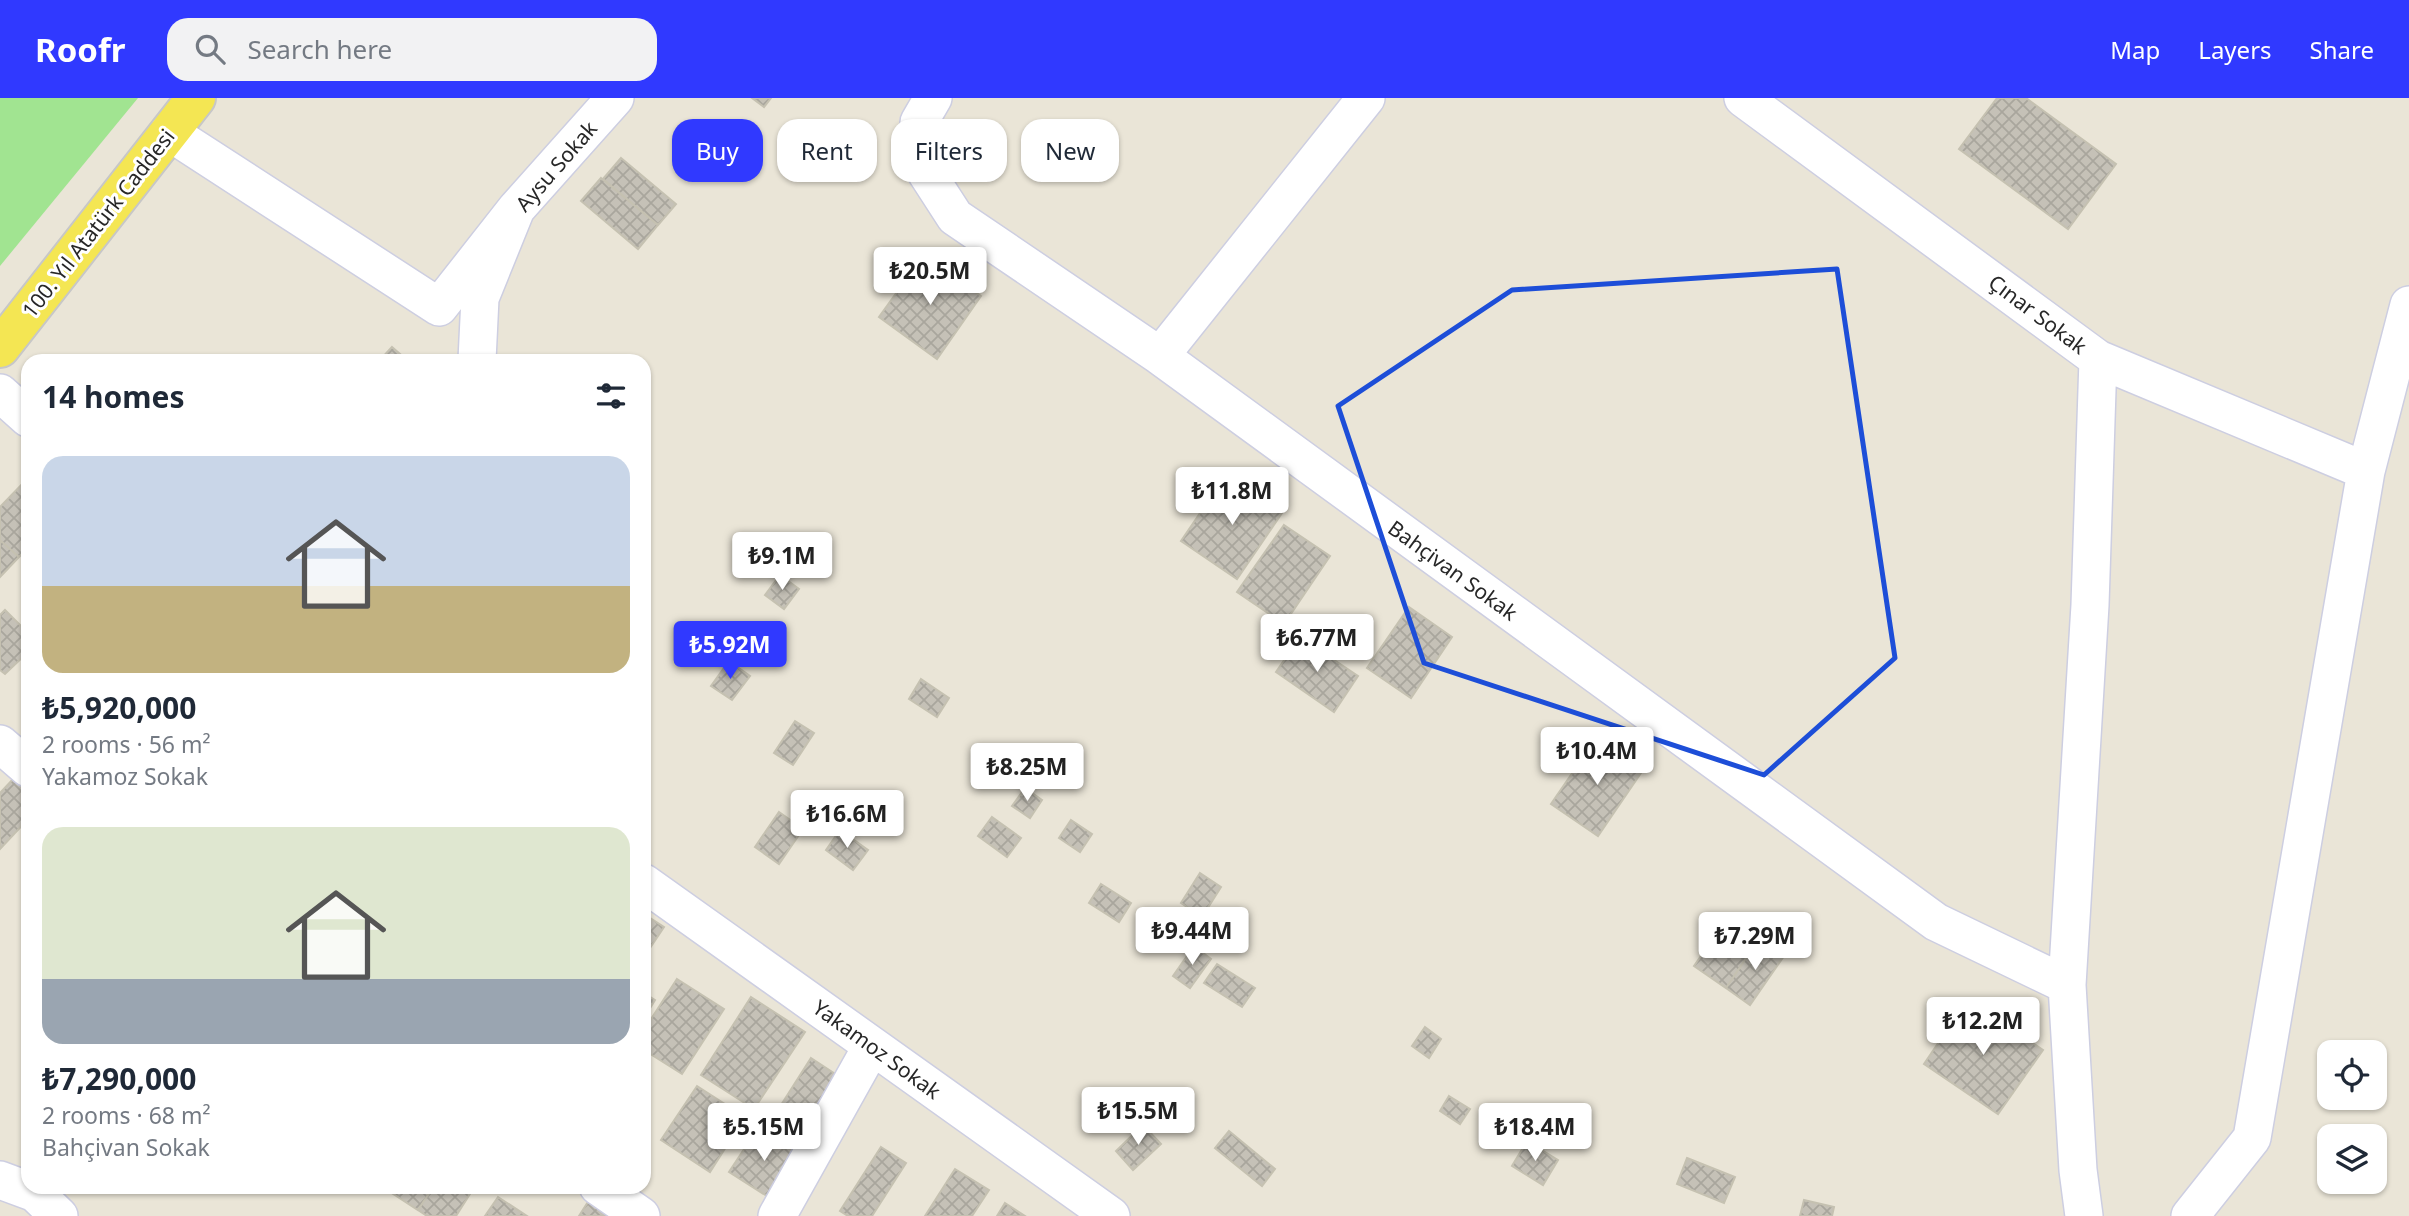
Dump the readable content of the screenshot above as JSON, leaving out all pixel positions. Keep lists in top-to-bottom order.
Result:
{
  "streets": {
    "main road": ["100. Yıl Atatürk Caddesi"],
    "street": [
      "Aysu Sokak",
      "Çınar Sokak",
      "Bahçivan Sokak",
      "Yakamoz Sokak"
    ]
  },
  "page": {
    "header": "Roofr",
    "search": "Search here",
    "nav": ["Map", "Layers", "Share"],
    "chip": [
      "Buy",
      "Rent",
      "Filters",
      "New"
    ],
    "price": [
      "₺20.5M",
      "₺11.8M",
      "₺9.1M",
      "₺6.77M",
      "₺5.92M",
      "₺10.4M",
      "₺8.25M",
      "₺16.6M",
      "₺9.44M",
      "₺7.29M",
      "₺12.2M",
      "₺15.5M",
      "₺5.15M",
      "₺18.4M"
    ],
    "heading": "14 homes",
    "list": [
      {
        "name": "₺5,920,000",
        "note": "2 rooms · 56 m² · Yakamoz Sokak"
      },
      {
        "name": "₺7,290,000",
        "note": "2 rooms · 68 m² · Bahçivan Sokak"
      }
    ]
  }
}
